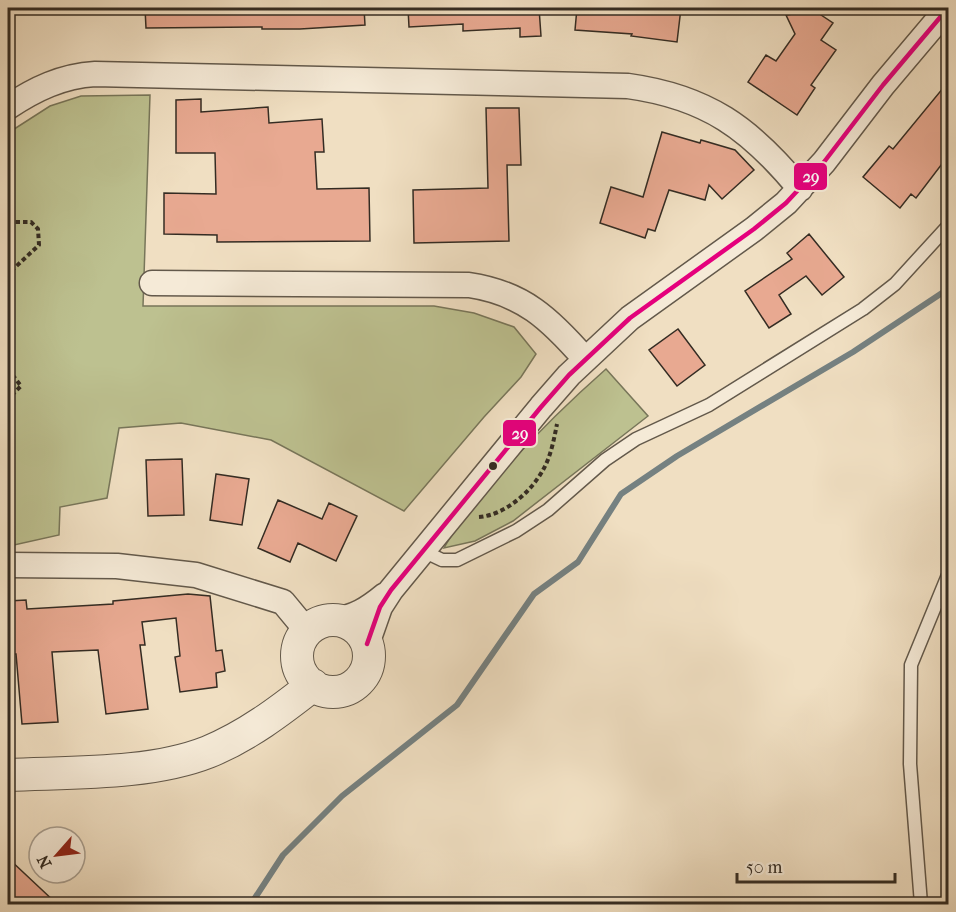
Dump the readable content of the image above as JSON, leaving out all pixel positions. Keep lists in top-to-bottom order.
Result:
{
  "lines": ["transit line 29"],
  "scale_bar": "50 m",
  "north": "bottom left"
}
